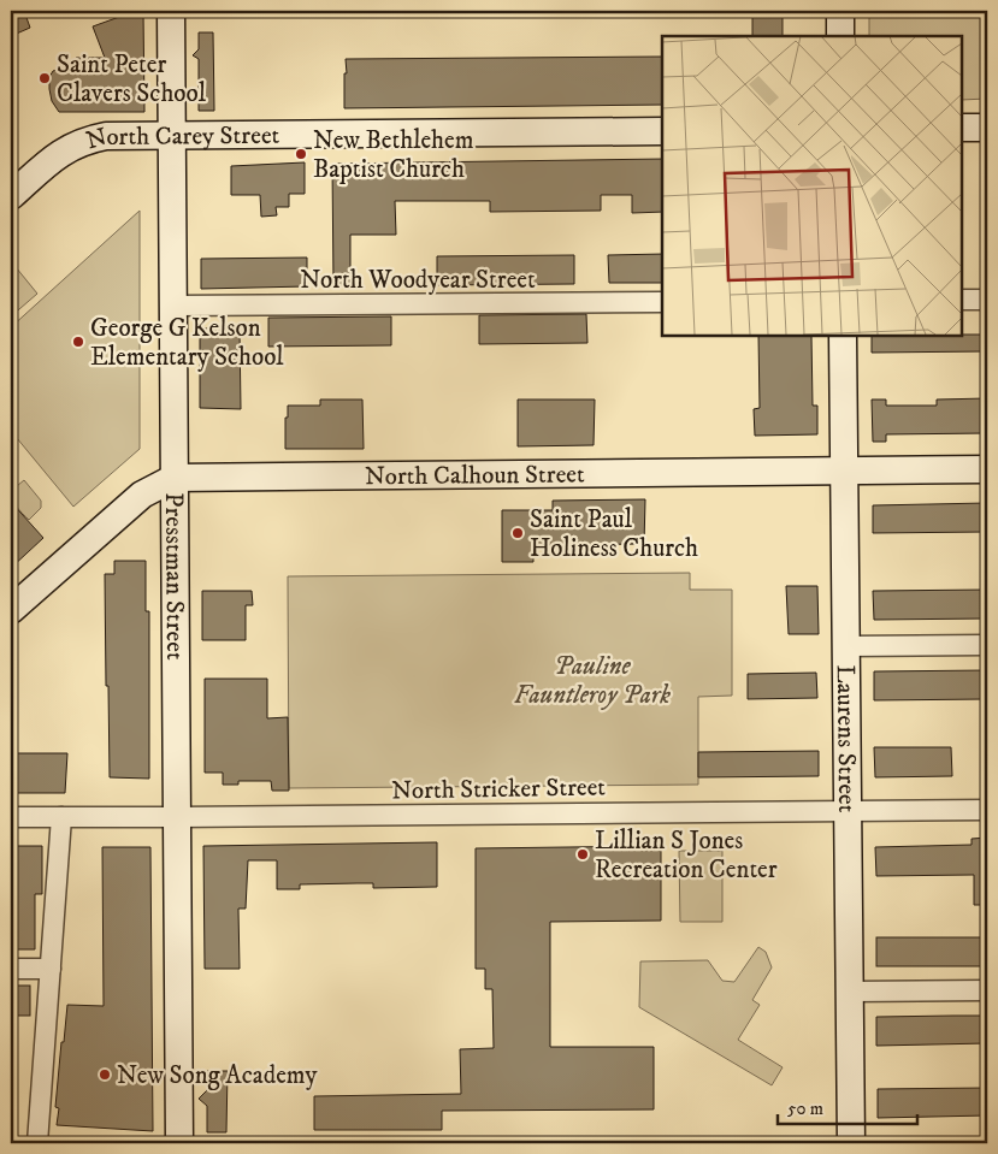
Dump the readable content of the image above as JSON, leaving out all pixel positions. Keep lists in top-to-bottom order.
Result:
{
  "streets": {
    "street": [
      "North Carey Street",
      "North Woodyear Street",
      "North Calhoun Street",
      "Presstman Street",
      "Laurens Street",
      "North Stricker Street"
    ]
  },
  "crossings": [
    ["North Carey Street", "Presstman Street"],
    ["North Woodyear Street", "Presstman Street"],
    ["North Calhoun Street", "Presstman Street"],
    ["North Calhoun Street", "Laurens Street"],
    ["Presstman Street", "North Stricker Street"],
    ["Laurens Street", "North Stricker Street"]
  ],
  "parks": ["Pauline Fauntleroy Park"],
  "places": [
    "Saint Peter Clavers School",
    "New Bethlehem Baptist Church",
    "George G Kelson Elementary School",
    "Saint Paul Holiness Church",
    "Lillian S Jones Recreation Center",
    "New Song Academy"
  ],
  "scale_bar": "50 m"
}
